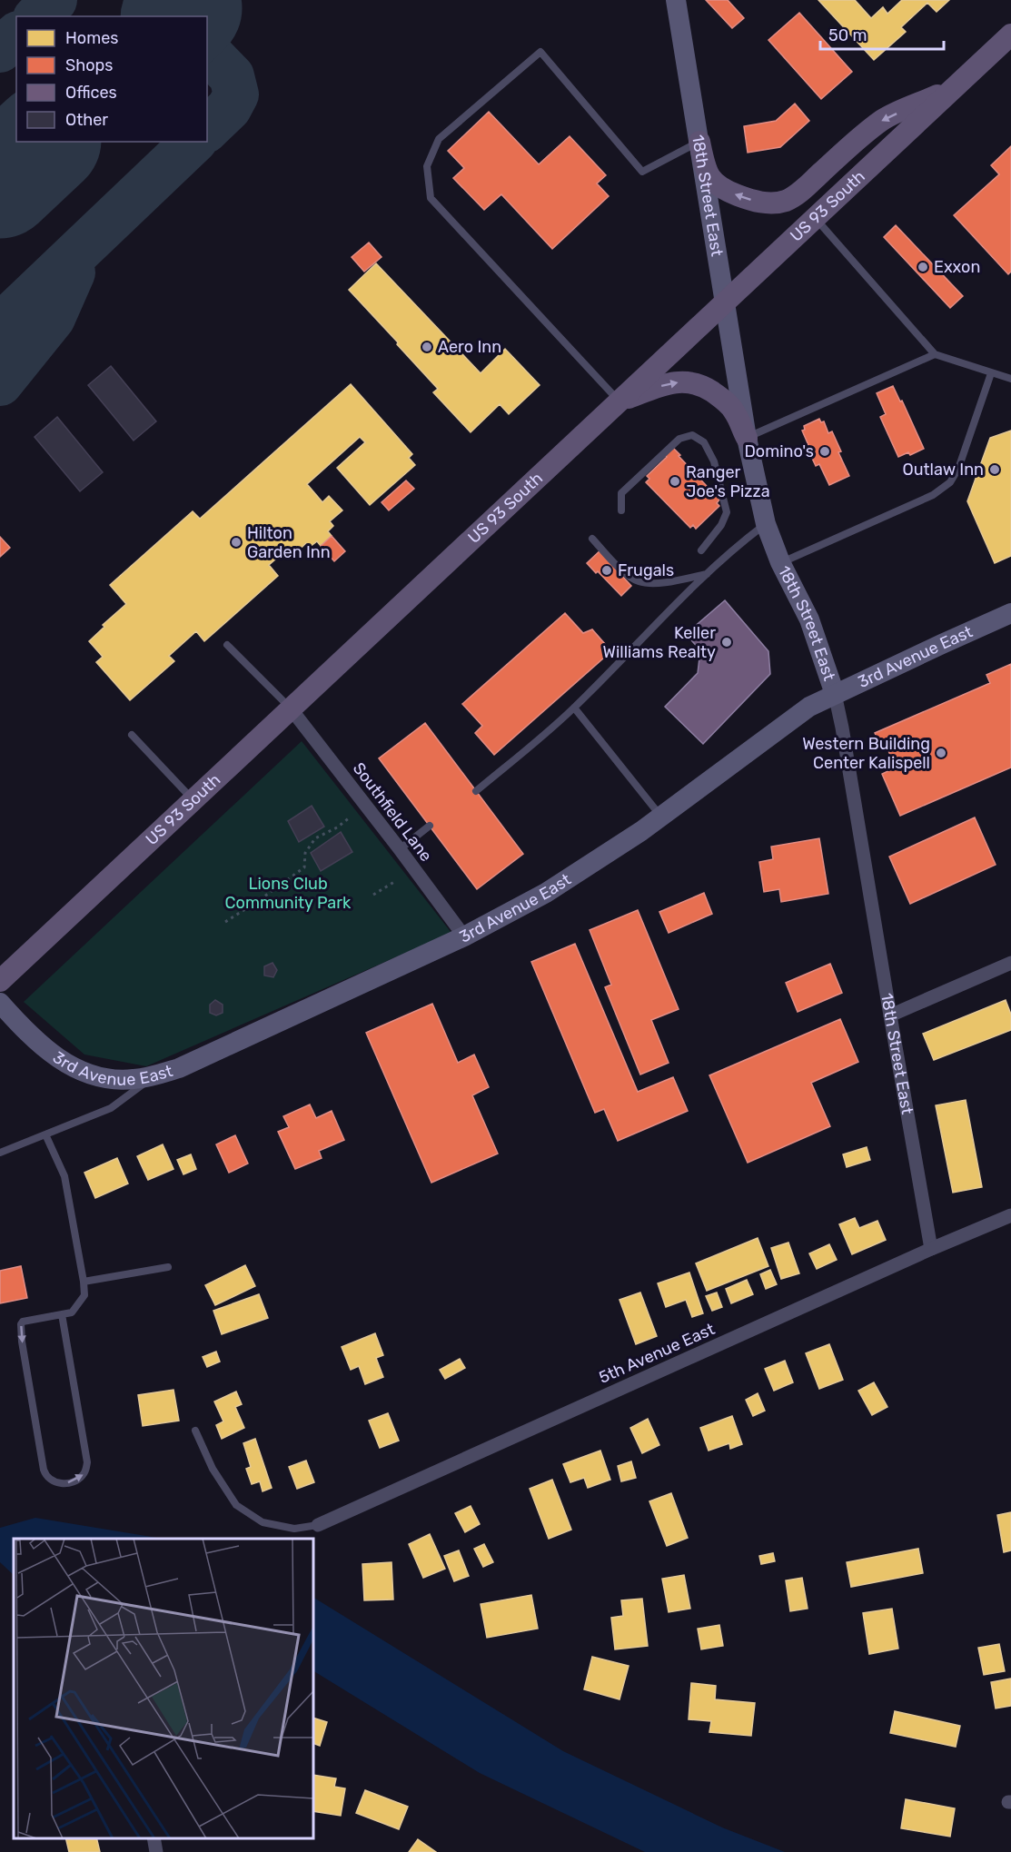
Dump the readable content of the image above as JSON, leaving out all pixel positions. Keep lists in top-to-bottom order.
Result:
{
  "streets": {
    "main road": ["US 93 South"],
    "street": [
      "18th Street East",
      "3rd Avenue East",
      "Southfield Lane",
      "5th Avenue East"
    ]
  },
  "crossings": [
    ["18th Street East", "US 93 South"],
    ["18th Street East", "3rd Avenue East"],
    ["18th Street East", "5th Avenue East"],
    ["US 93 South", "Southfield Lane"],
    ["3rd Avenue East", "Southfield Lane"]
  ],
  "parks": ["Lions Club Community Park"],
  "places": [
    "Exxon",
    "Aero Inn",
    "Domino's",
    "Outlaw Inn",
    "Ranger Joe's Pizza",
    "Hilton Garden Inn",
    "Frugals",
    "Keller Williams Realty",
    "Western Building Center Kalispell"
  ],
  "legend": [
    "Homes",
    "Shops",
    "Offices",
    "Other"
  ],
  "scale_bar": "50 m"
}
